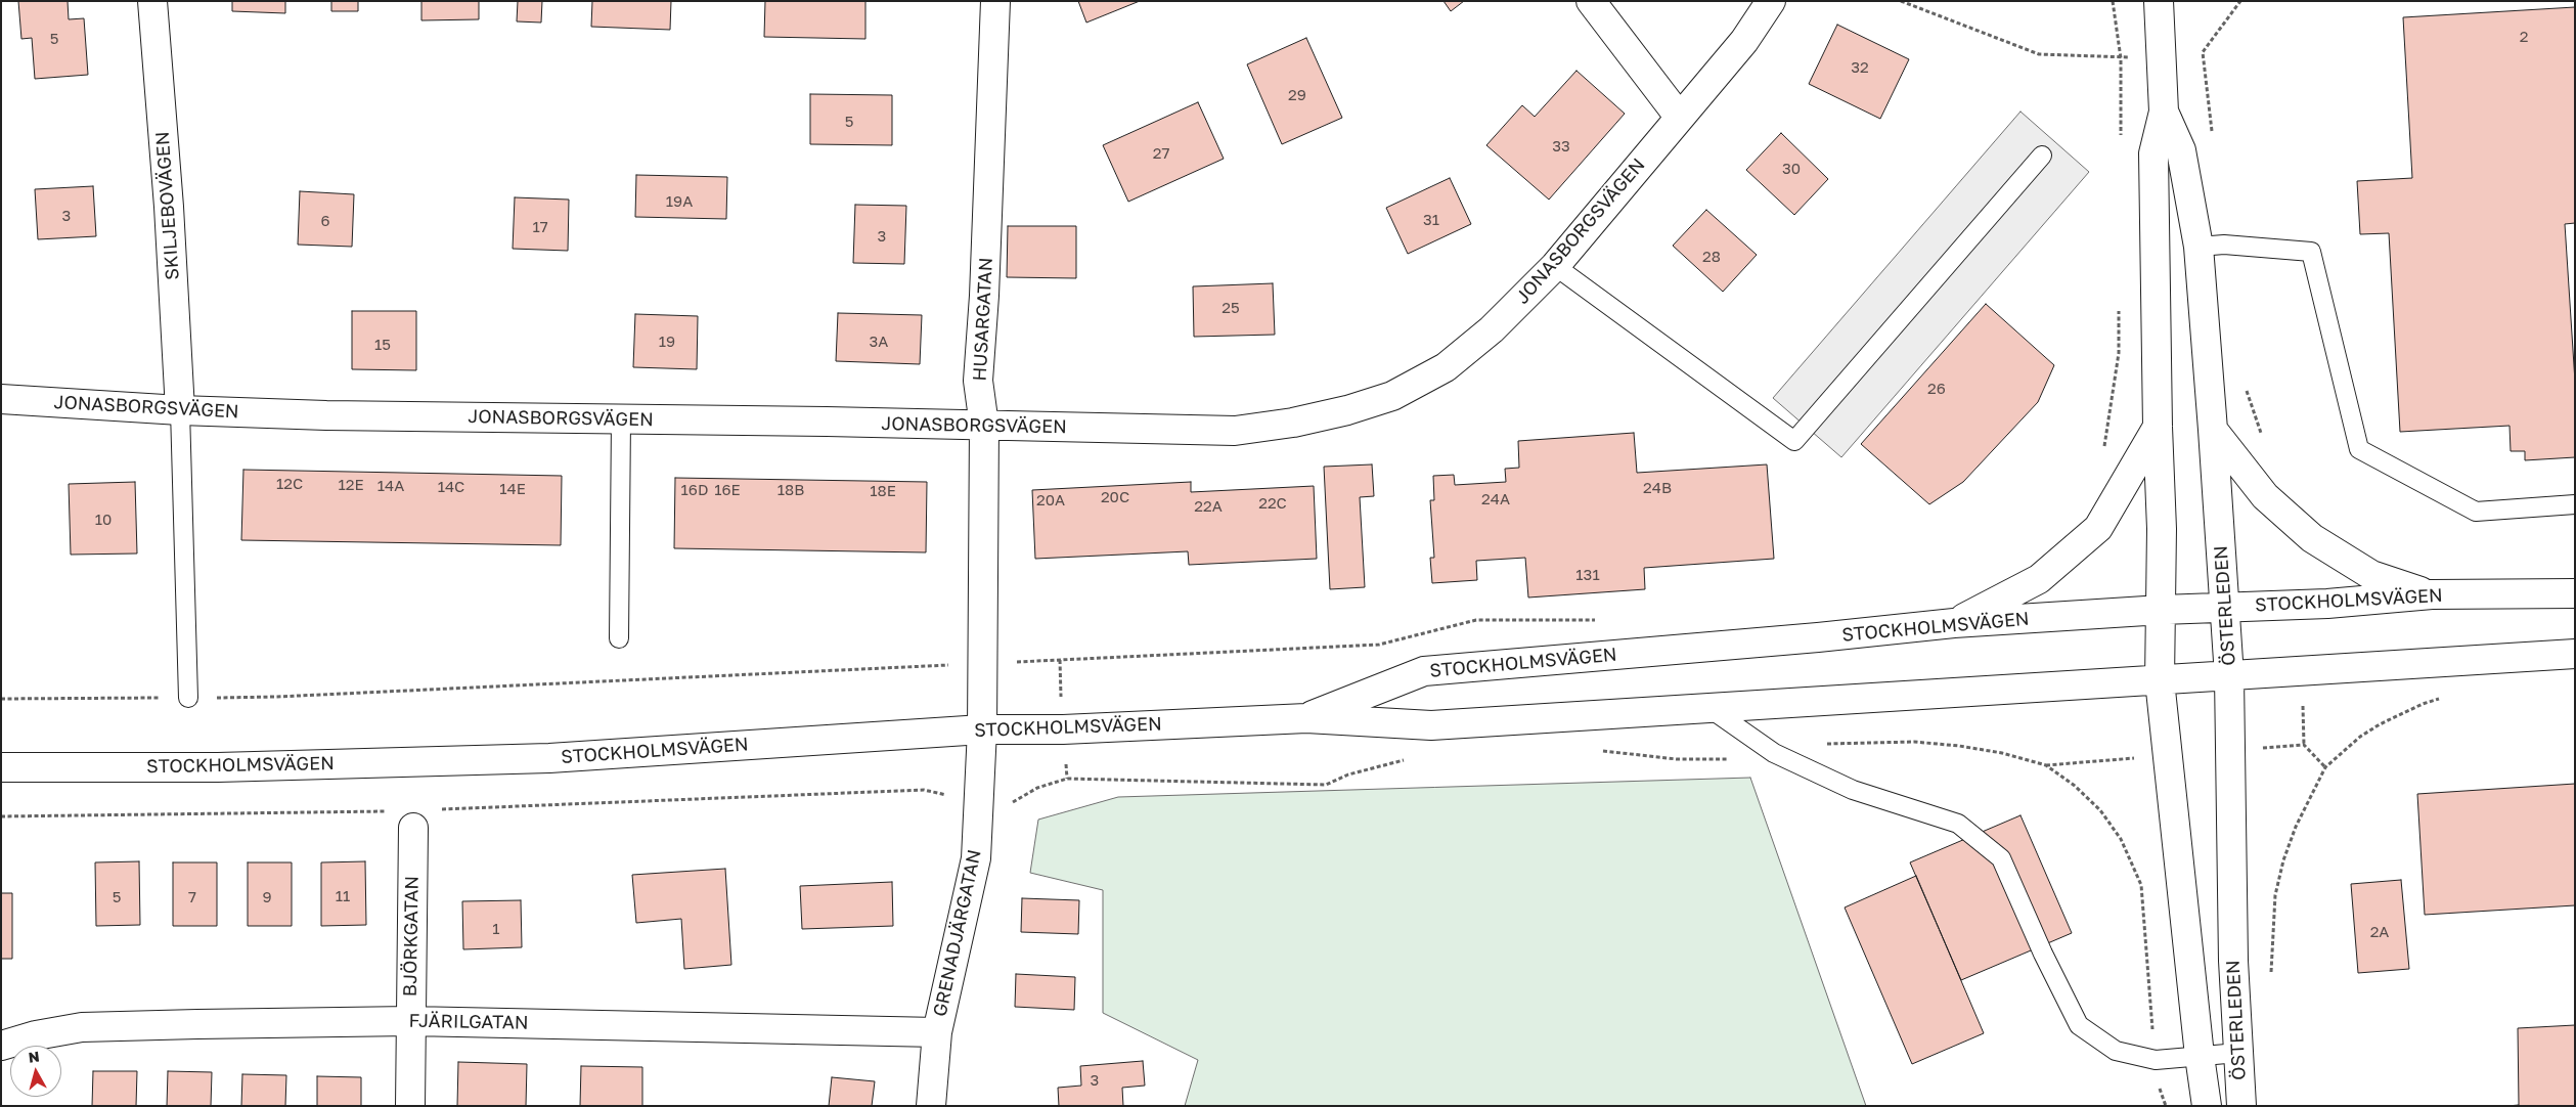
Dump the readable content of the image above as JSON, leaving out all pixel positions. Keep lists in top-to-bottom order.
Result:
{
  "streets": {
    "main road": [
      "SKILJEBOVÄGEN",
      "JONASBORGSVÄGEN",
      "HUSARGATAN",
      "STOCKHOLMSVÄGEN",
      "ÖSTERLEDEN",
      "GRENADJÄRGATAN",
      "BJÖRKGATAN",
      "FJÄRILGATAN"
    ]
  },
  "crossings": [
    ["SKILJEBOVÄGEN", "JONASBORGSVÄGEN"],
    ["JONASBORGSVÄGEN", "HUSARGATAN"],
    ["HUSARGATAN", "STOCKHOLMSVÄGEN"],
    ["HUSARGATAN", "GRENADJÄRGATAN"],
    ["STOCKHOLMSVÄGEN", "ÖSTERLEDEN"],
    ["STOCKHOLMSVÄGEN", "GRENADJÄRGATAN"],
    ["GRENADJÄRGATAN", "FJÄRILGATAN"],
    ["BJÖRKGATAN", "FJÄRILGATAN"]
  ],
  "house_numbers": [
    "2",
    "5",
    "32",
    "29",
    "5",
    "33",
    "27",
    "30",
    "19A",
    "3",
    "31",
    "6",
    "17",
    "3",
    "28",
    "25",
    "19",
    "3A",
    "15",
    "26",
    "12C",
    "12E",
    "14A",
    "14C",
    "24B",
    "14E",
    "16D",
    "16E",
    "18B",
    "18E",
    "20C",
    "24A",
    "20A",
    "22C",
    "22A",
    "10",
    "131",
    "11",
    "5",
    "7",
    "9",
    "1",
    "2A",
    "3"
  ],
  "north": "top"
}
